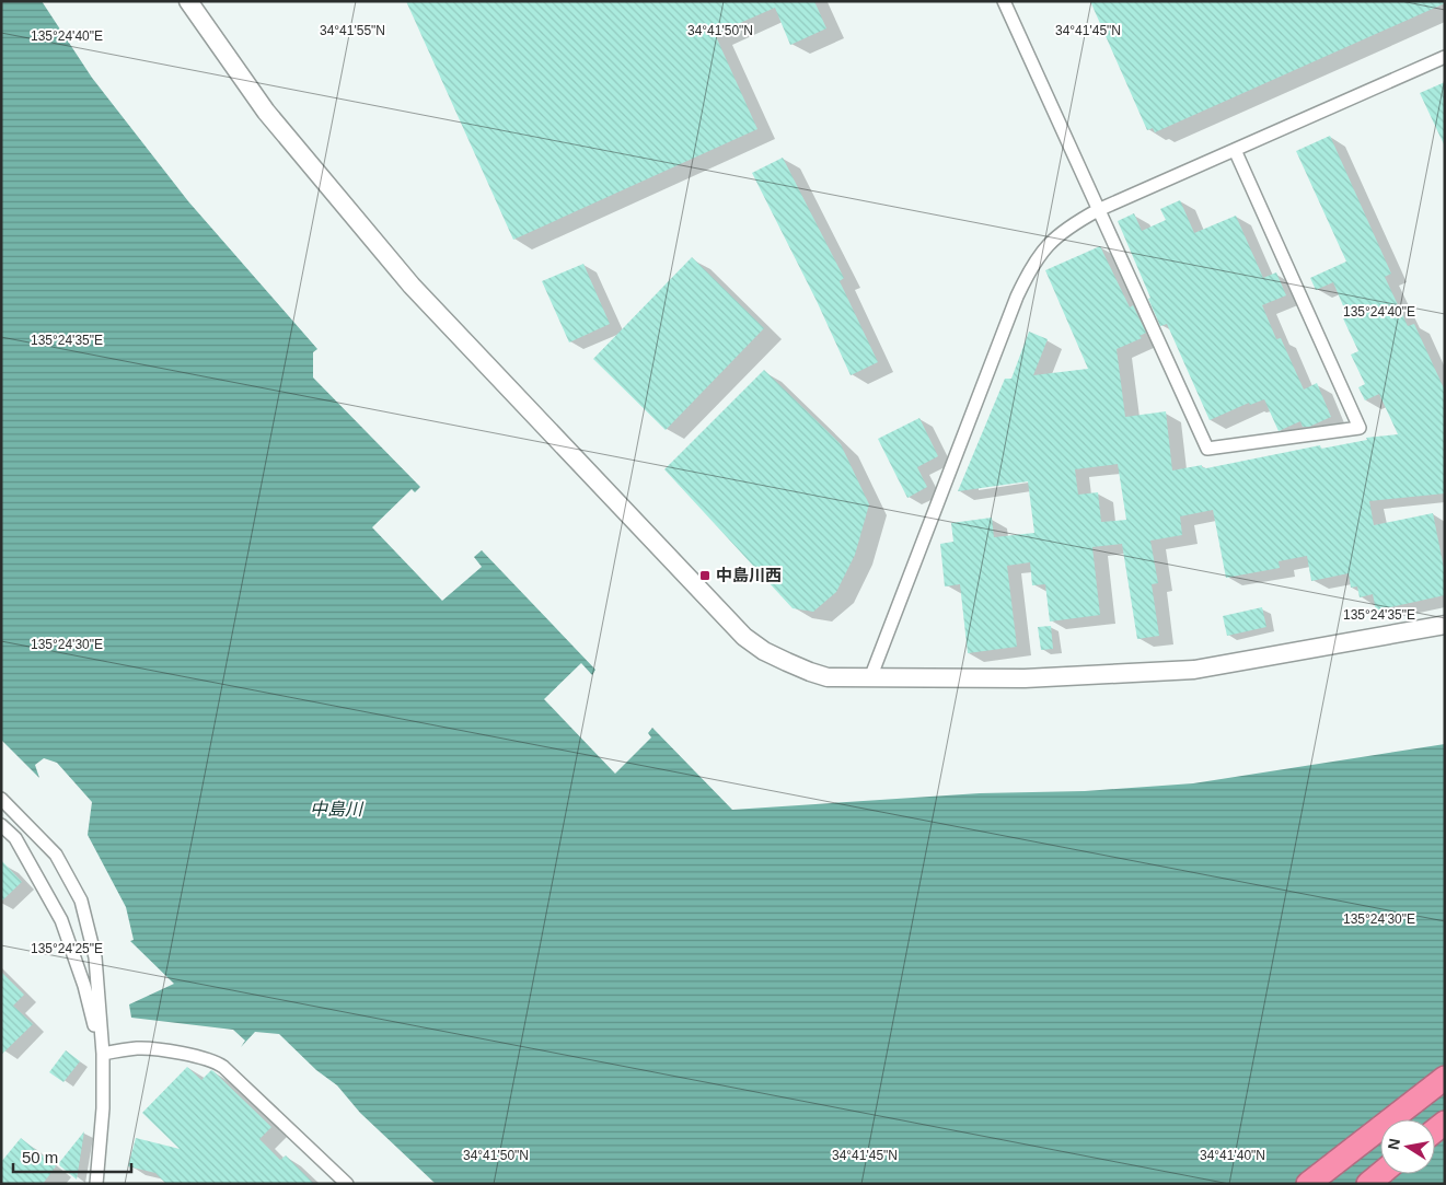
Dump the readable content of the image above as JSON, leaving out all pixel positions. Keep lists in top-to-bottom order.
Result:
{
  "water": ["中島川"],
  "places": {
    "transit": ["中島川西"]
  },
  "scale_bar": "50 m",
  "north": "left",
  "coordinates": [
    "34°41'55\"N",
    "34°41'50\"N",
    "34°41'45\"N",
    "135°24'40\"E",
    "135°24'35\"E",
    "135°24'30\"E",
    "135°24'25\"E",
    "34°41'40\"N"
  ]
}
